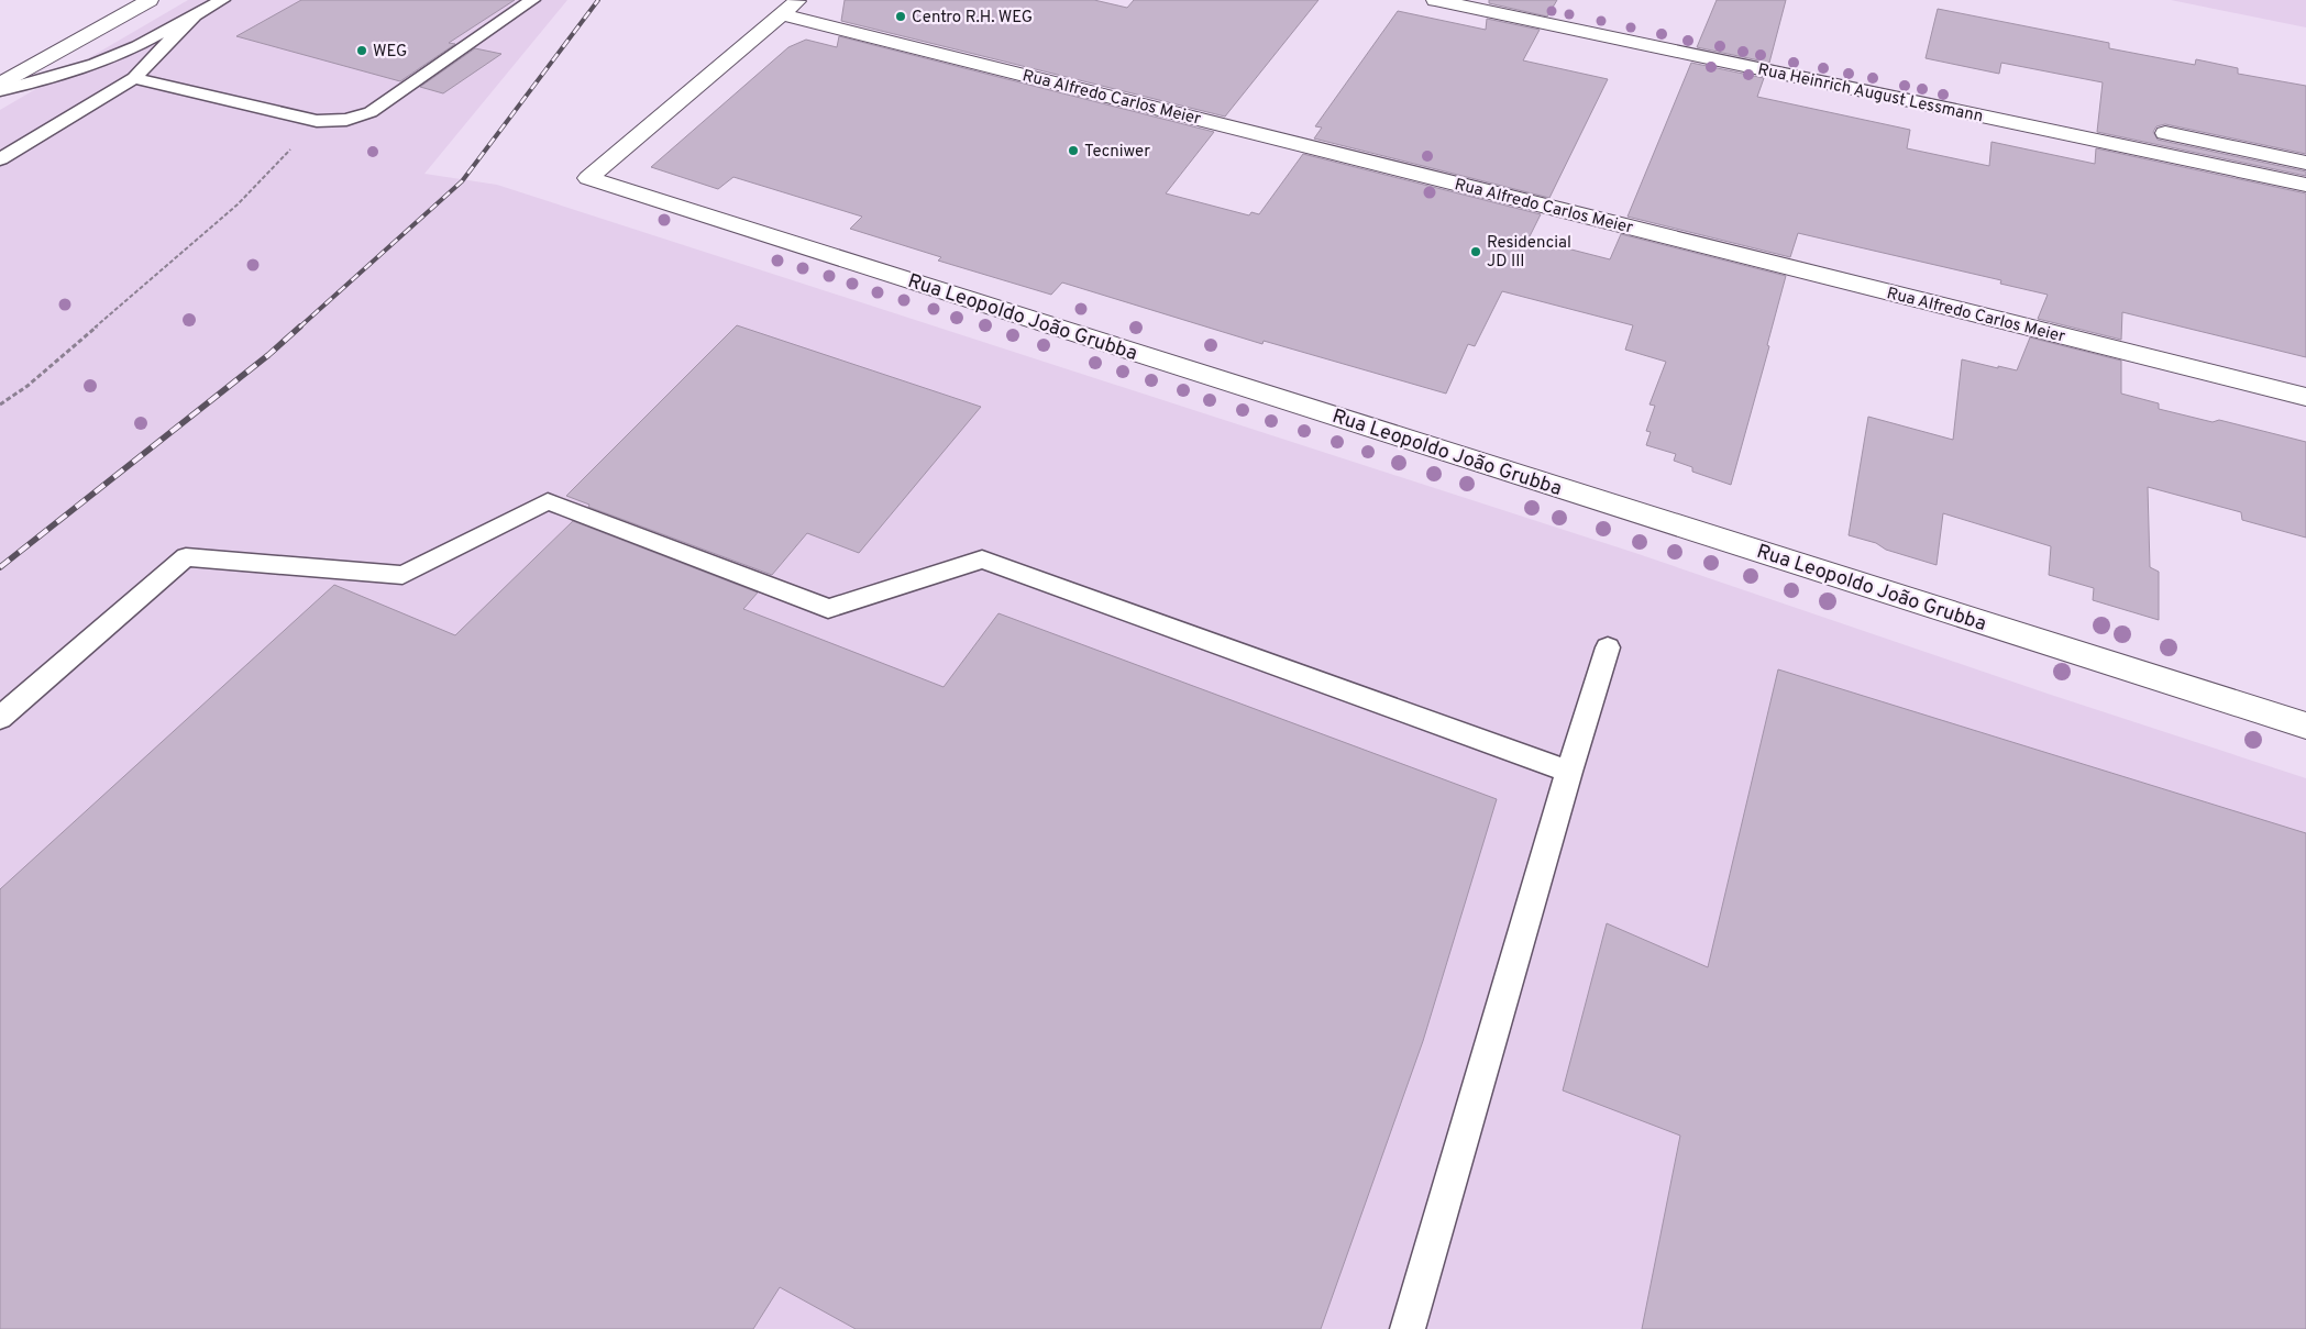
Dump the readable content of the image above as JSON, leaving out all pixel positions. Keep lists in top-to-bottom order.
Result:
{
  "streets": {
    "main road": ["Rua Heinrich August Lessmann", "Rua Alfredo Carlos Meier", "Rua Leopoldo João Grubba"]
  },
  "crossings": [
    ["Rua Alfredo Carlos Meier", "Rua Leopoldo João Grubba"]
  ],
  "places": [
    "Centro R.H. WEG",
    "WEG",
    "Tecniwer",
    "Residencial JD III"
  ]
}
